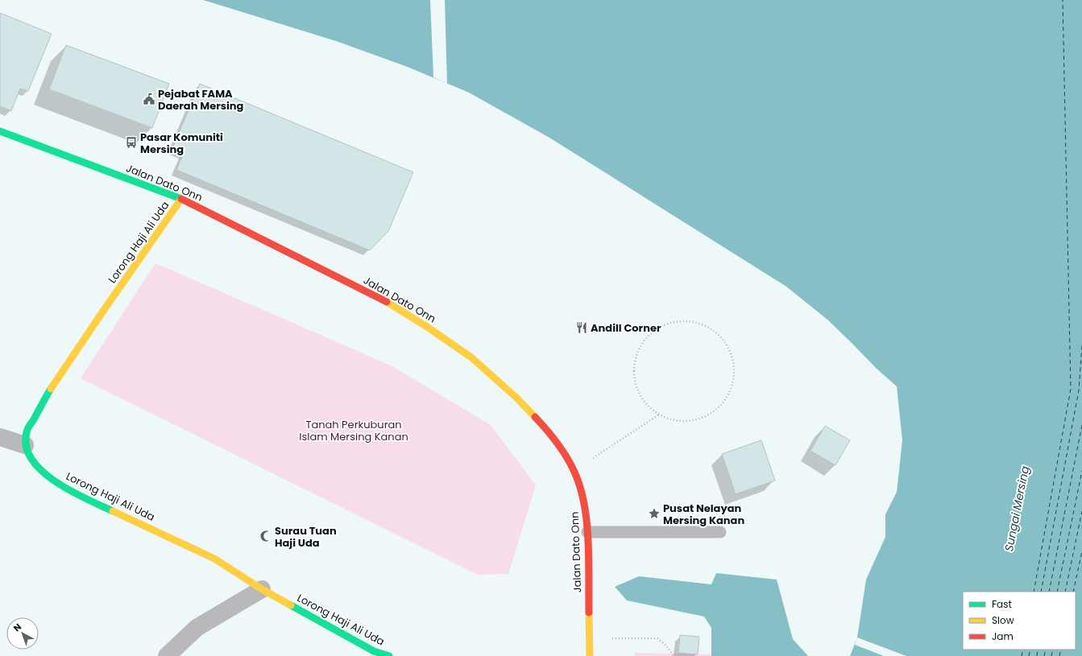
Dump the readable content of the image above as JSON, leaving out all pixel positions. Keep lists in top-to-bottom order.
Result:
{
  "streets": {
    "main road": ["Jalan Dato Onn", "Lorong Haji Ali Uda"]
  },
  "crossings": [
    ["Jalan Dato Onn", "Lorong Haji Ali Uda"]
  ],
  "water": ["Sungai Mersing"],
  "parks": ["Tanah Perkuburan Islam Mersing Kanan"],
  "places": {
    "public building": ["Pejabat FAMA Daerah Mersing"],
    "bus stop": ["Pasar Komuniti Mersing"],
    "restaurant": ["Andill Corner"],
    "place": ["Pusat Nelayan Mersing Kanan"],
    "mosque": ["Surau Tuan Haji Uda"]
  },
  "legend": ["Fast", "Slow", "Jam"],
  "north": "top left"
}
